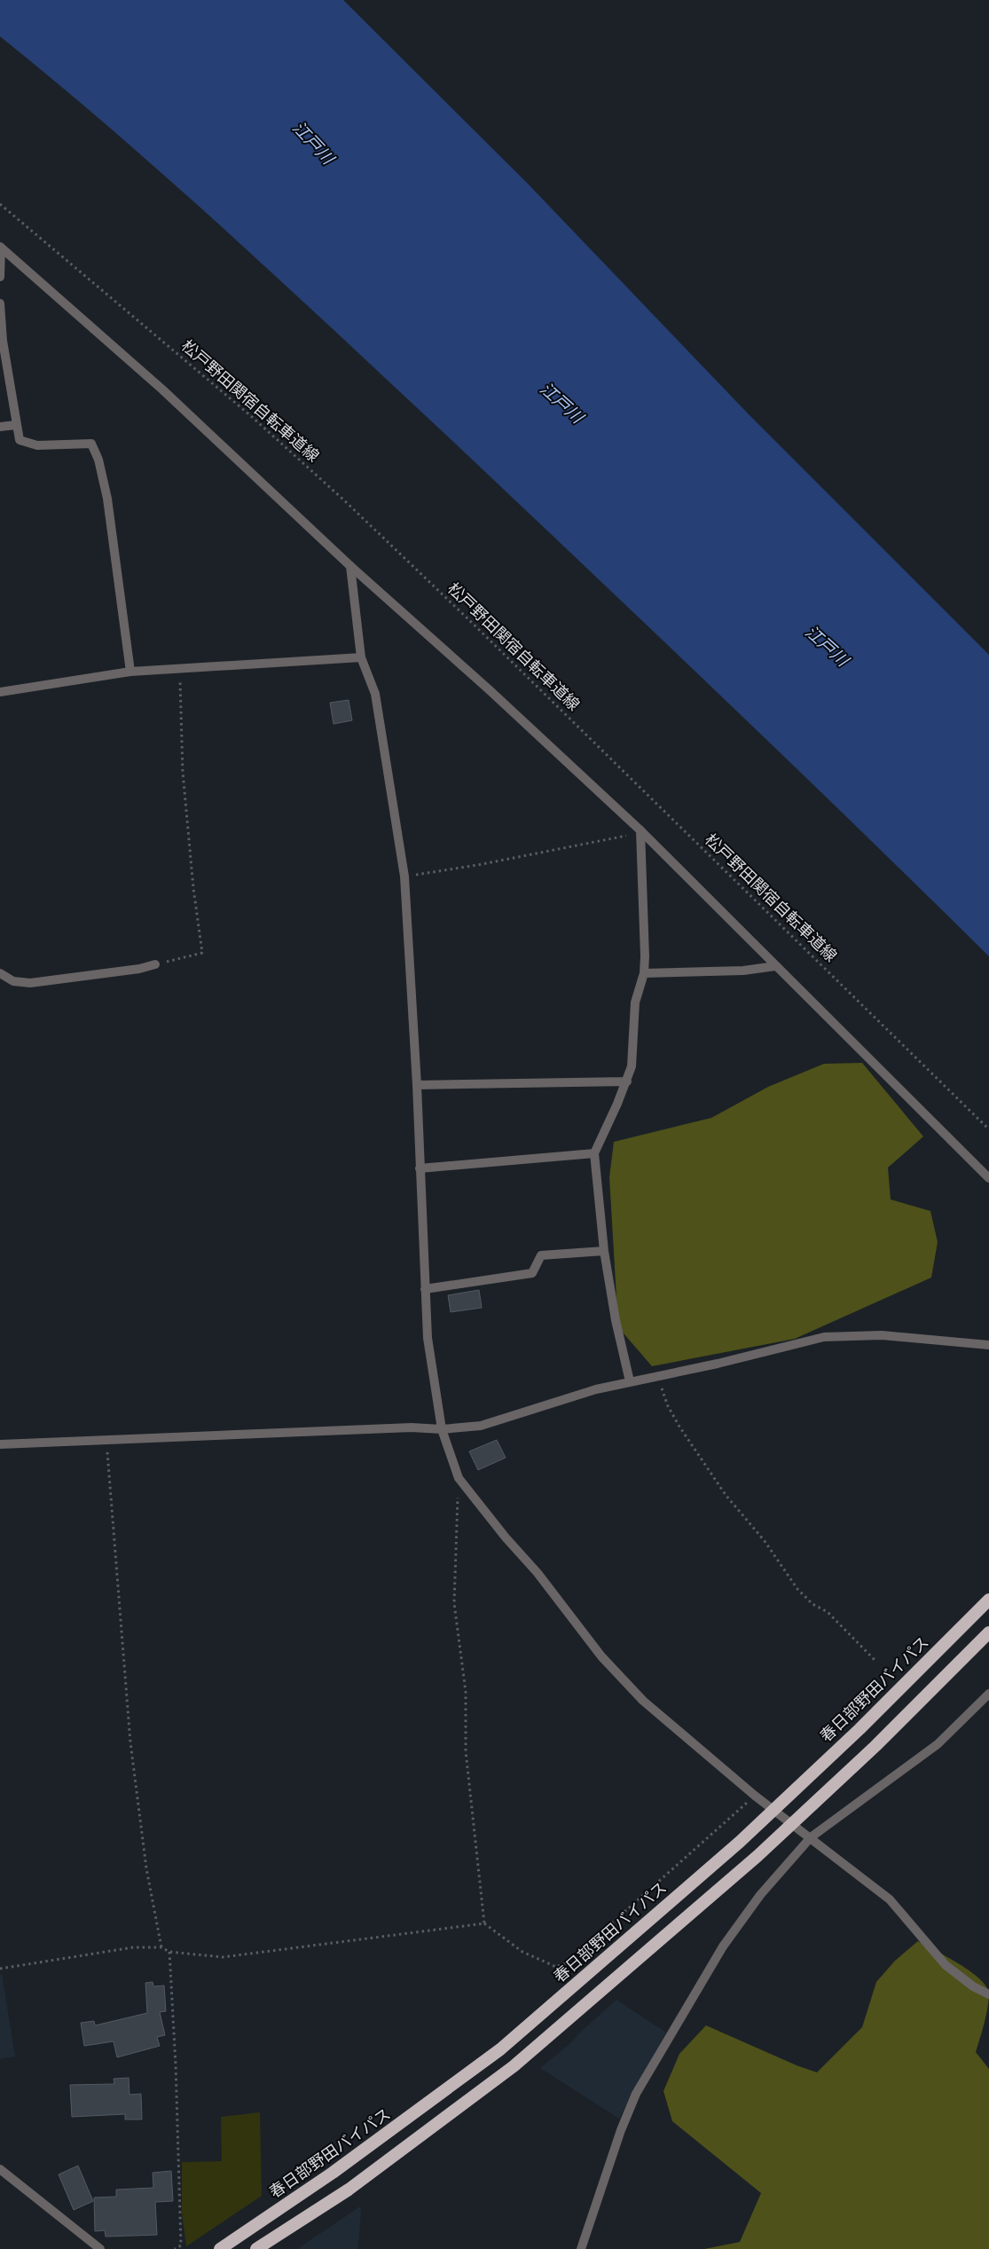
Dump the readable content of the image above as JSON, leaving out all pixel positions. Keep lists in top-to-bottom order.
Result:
{
  "streets": {
    "highway": ["春日部野田バイパス"],
    "path": ["松戸野田関宿自転車道線"]
  },
  "water": ["江戸川"]
}
